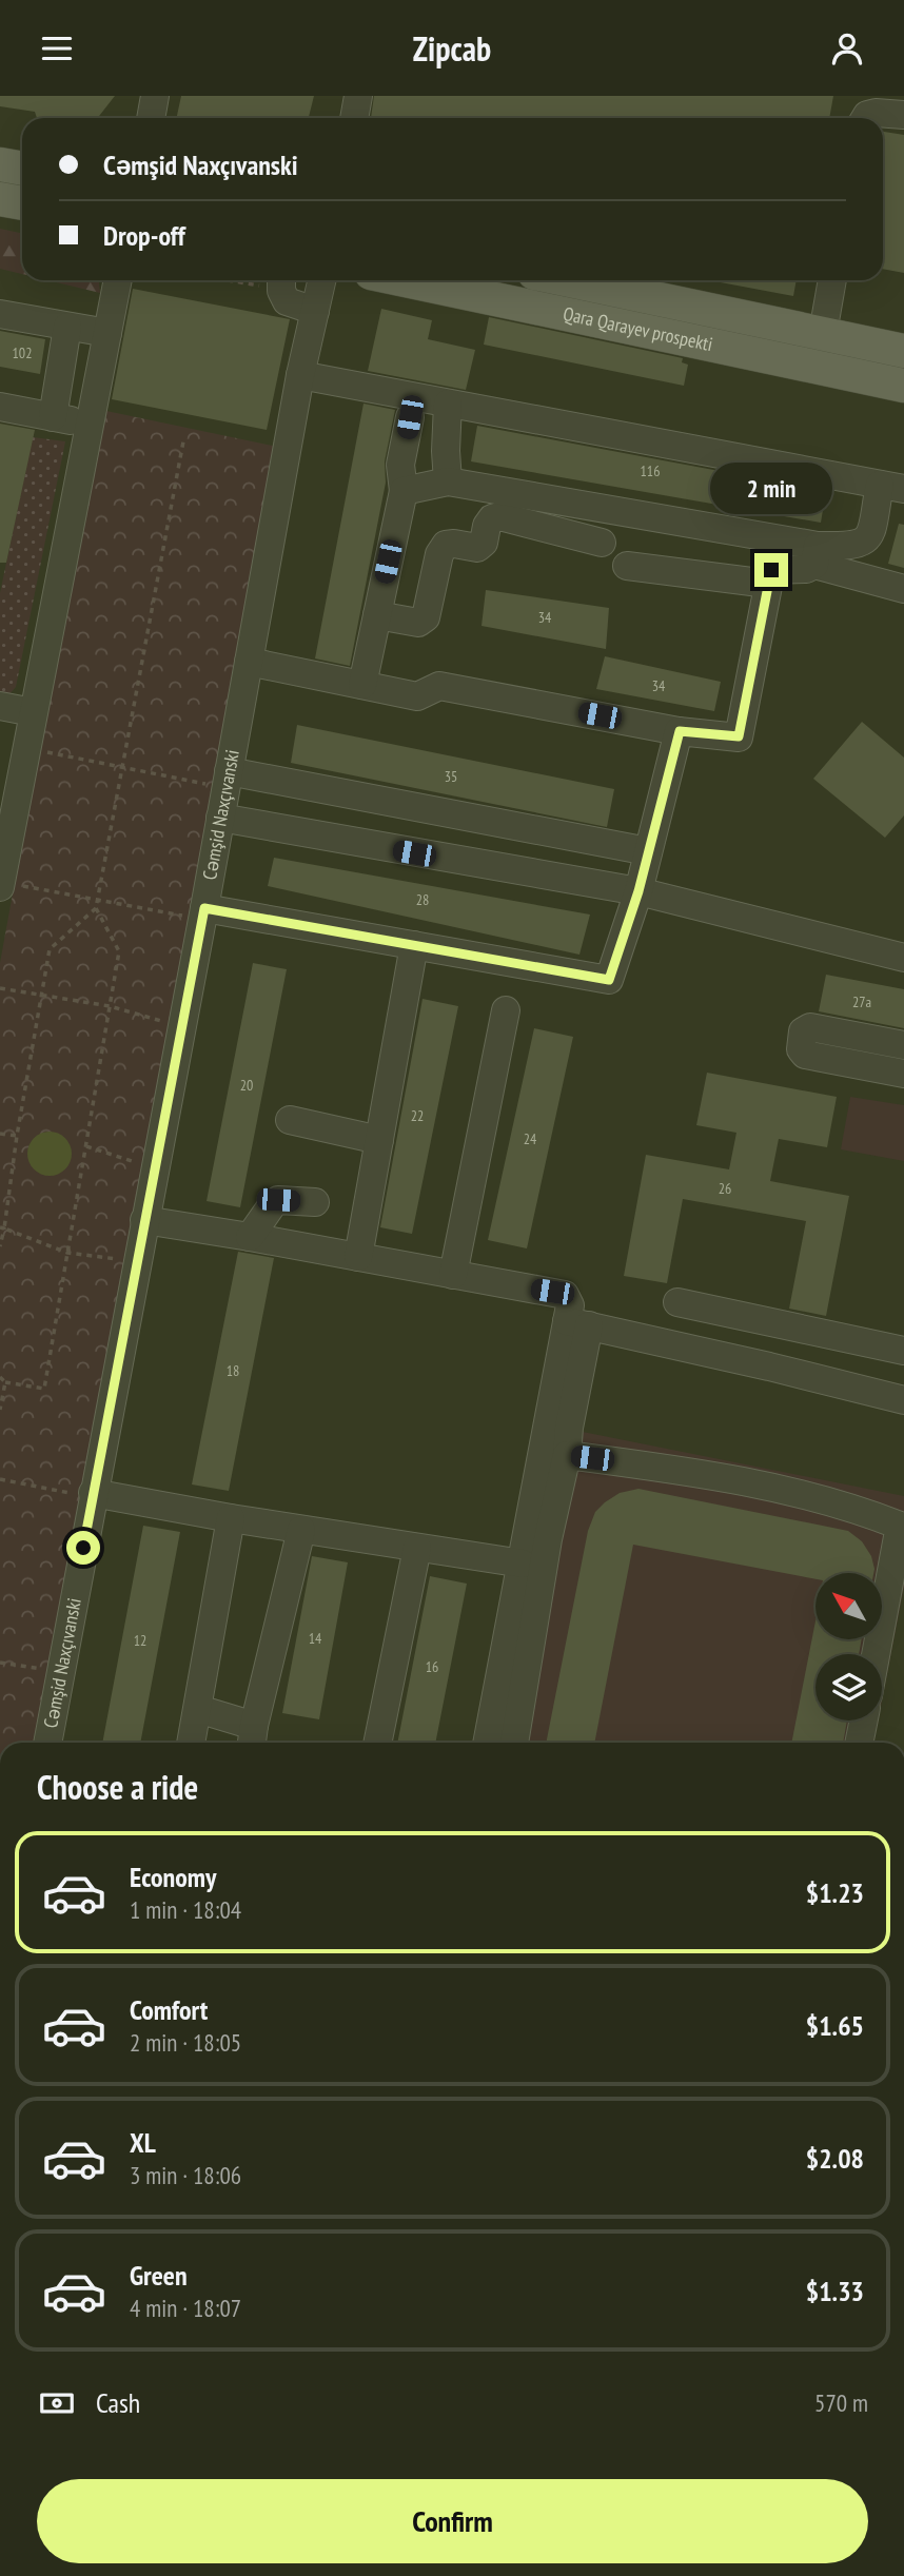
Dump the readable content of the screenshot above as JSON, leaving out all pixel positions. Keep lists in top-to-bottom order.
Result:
{
  "streets": {
    "main road": ["Qara Qarayev prospekti"],
    "street": ["Cəmşid Naxçıvanski"]
  },
  "house_numbers": [
    "102",
    "116",
    "34",
    "34",
    "35",
    "28",
    "27a",
    "20",
    "22",
    "24",
    "26",
    "18",
    "14",
    "12",
    "16"
  ],
  "north": "top left",
  "page": {
    "header": "Zipcab",
    "banner": ["Cəmşid Naxçıvanski", "Drop-off"],
    "bubble": "2 min",
    "heading": "Choose a ride",
    "list": [
      {
        "name": "Economy",
        "note": "1 min · 18:04",
        "value": "$1.23"
      },
      {
        "name": "Comfort",
        "note": "2 min · 18:05",
        "value": "$1.65"
      },
      {
        "name": "XL",
        "note": "3 min · 18:06",
        "value": "$2.08"
      },
      {
        "name": "Green",
        "note": "4 min · 18:07",
        "value": "$1.33"
      }
    ],
    "pay": ["Cash", "570 m"],
    "buttons": "Confirm"
  }
}
